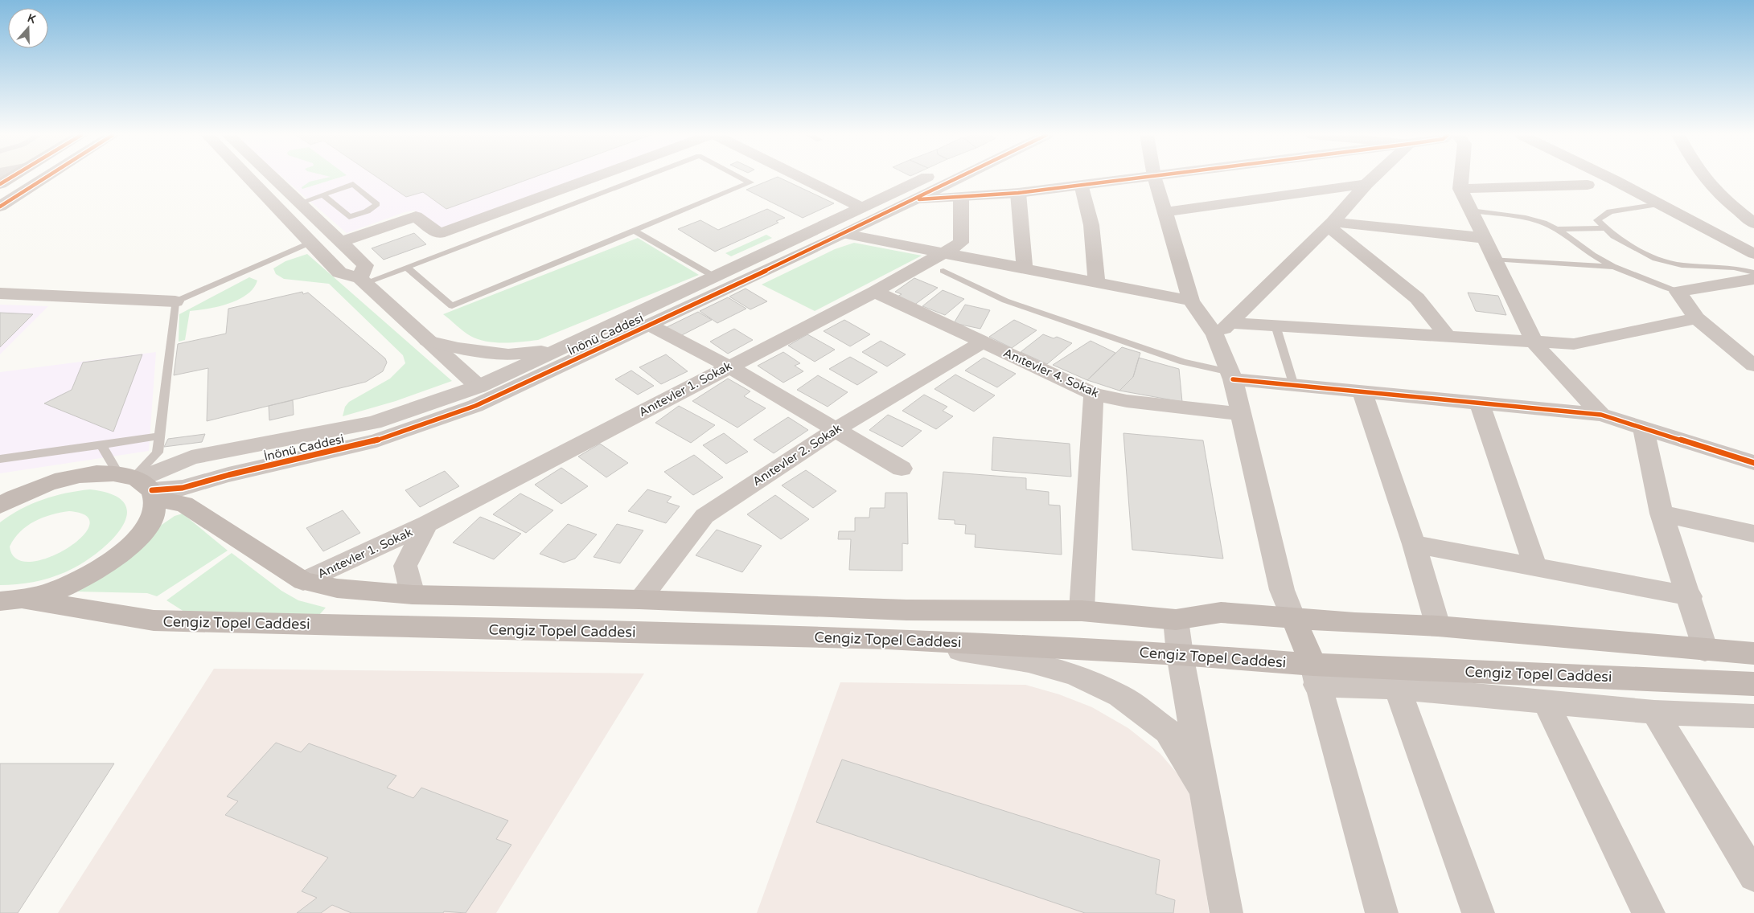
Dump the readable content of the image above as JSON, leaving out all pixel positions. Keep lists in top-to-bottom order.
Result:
{
  "streets": {
    "main road": ["Cengiz Topel Caddesi"],
    "street": [
      "İnönü Caddesi",
      "Anıtevler 4. Sokak",
      "Anıtevler 1. Sokak",
      "Anıtevler 2. Sokak"
    ]
  },
  "crossings": [
    ["Anıtevler 4. Sokak", "Anıtevler 1. Sokak"],
    ["Anıtevler 4. Sokak", "Anıtevler 2. Sokak"]
  ],
  "north": "top"
}
